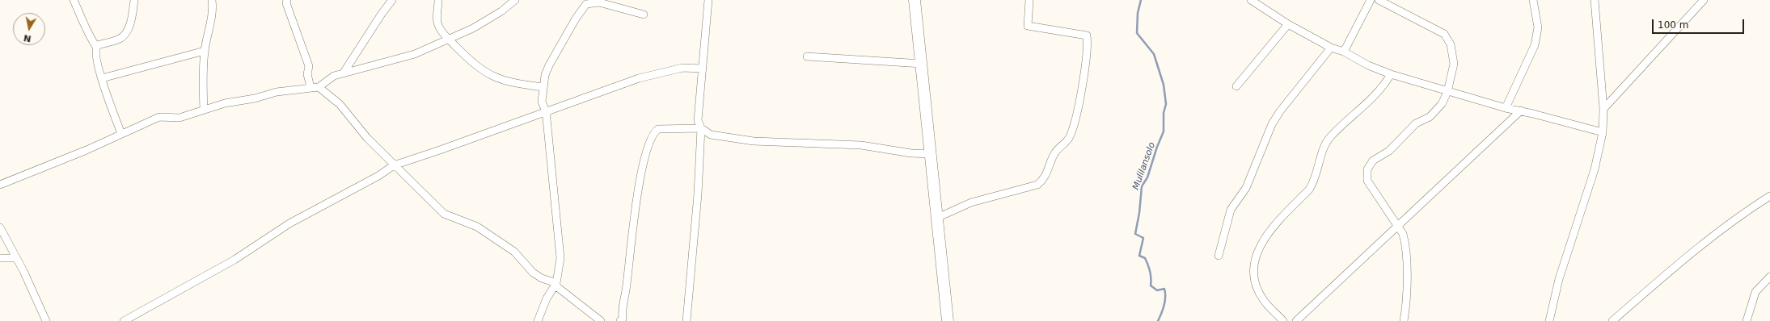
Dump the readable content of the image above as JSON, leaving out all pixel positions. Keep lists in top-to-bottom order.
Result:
{
  "water": ["Mulilansolo"],
  "scale_bar": "100 m",
  "north": "bottom"
}
